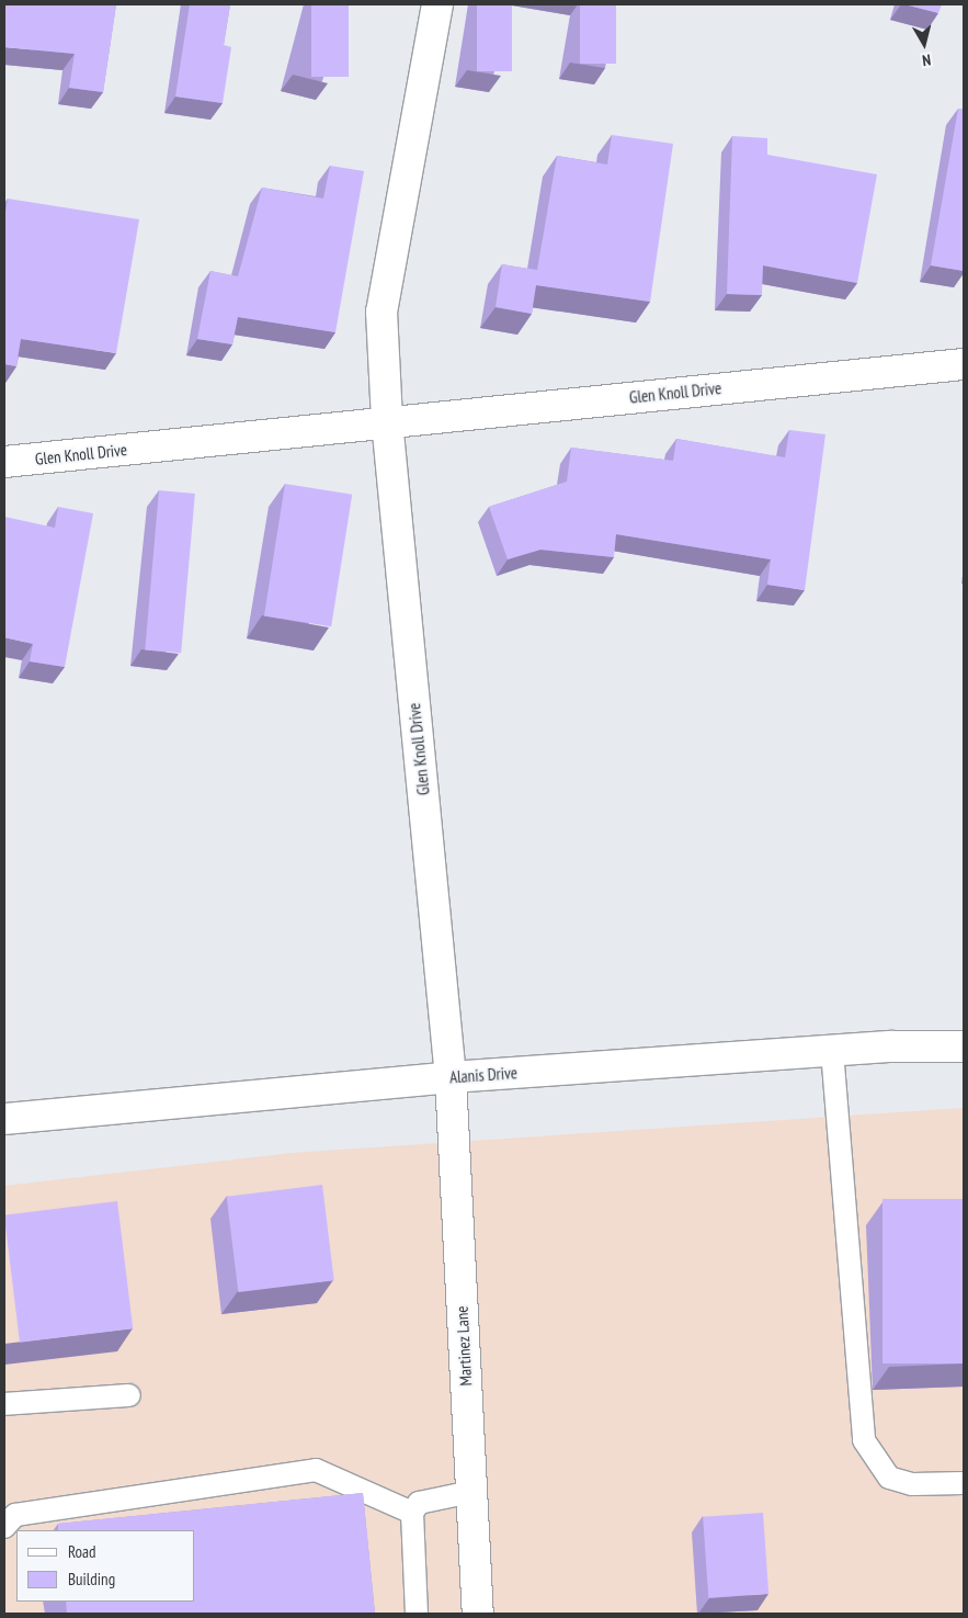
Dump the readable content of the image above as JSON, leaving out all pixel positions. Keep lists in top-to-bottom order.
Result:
{
  "streets": {
    "street": ["Glen Knoll Drive", "Alanis Drive", "Martinez Lane"]
  },
  "crossings": [
    ["Glen Knoll Drive", "Alanis Drive"],
    ["Glen Knoll Drive", "Martinez Lane"],
    ["Alanis Drive", "Martinez Lane"]
  ],
  "legend": ["Road", "Building"],
  "north": "bottom"
}
